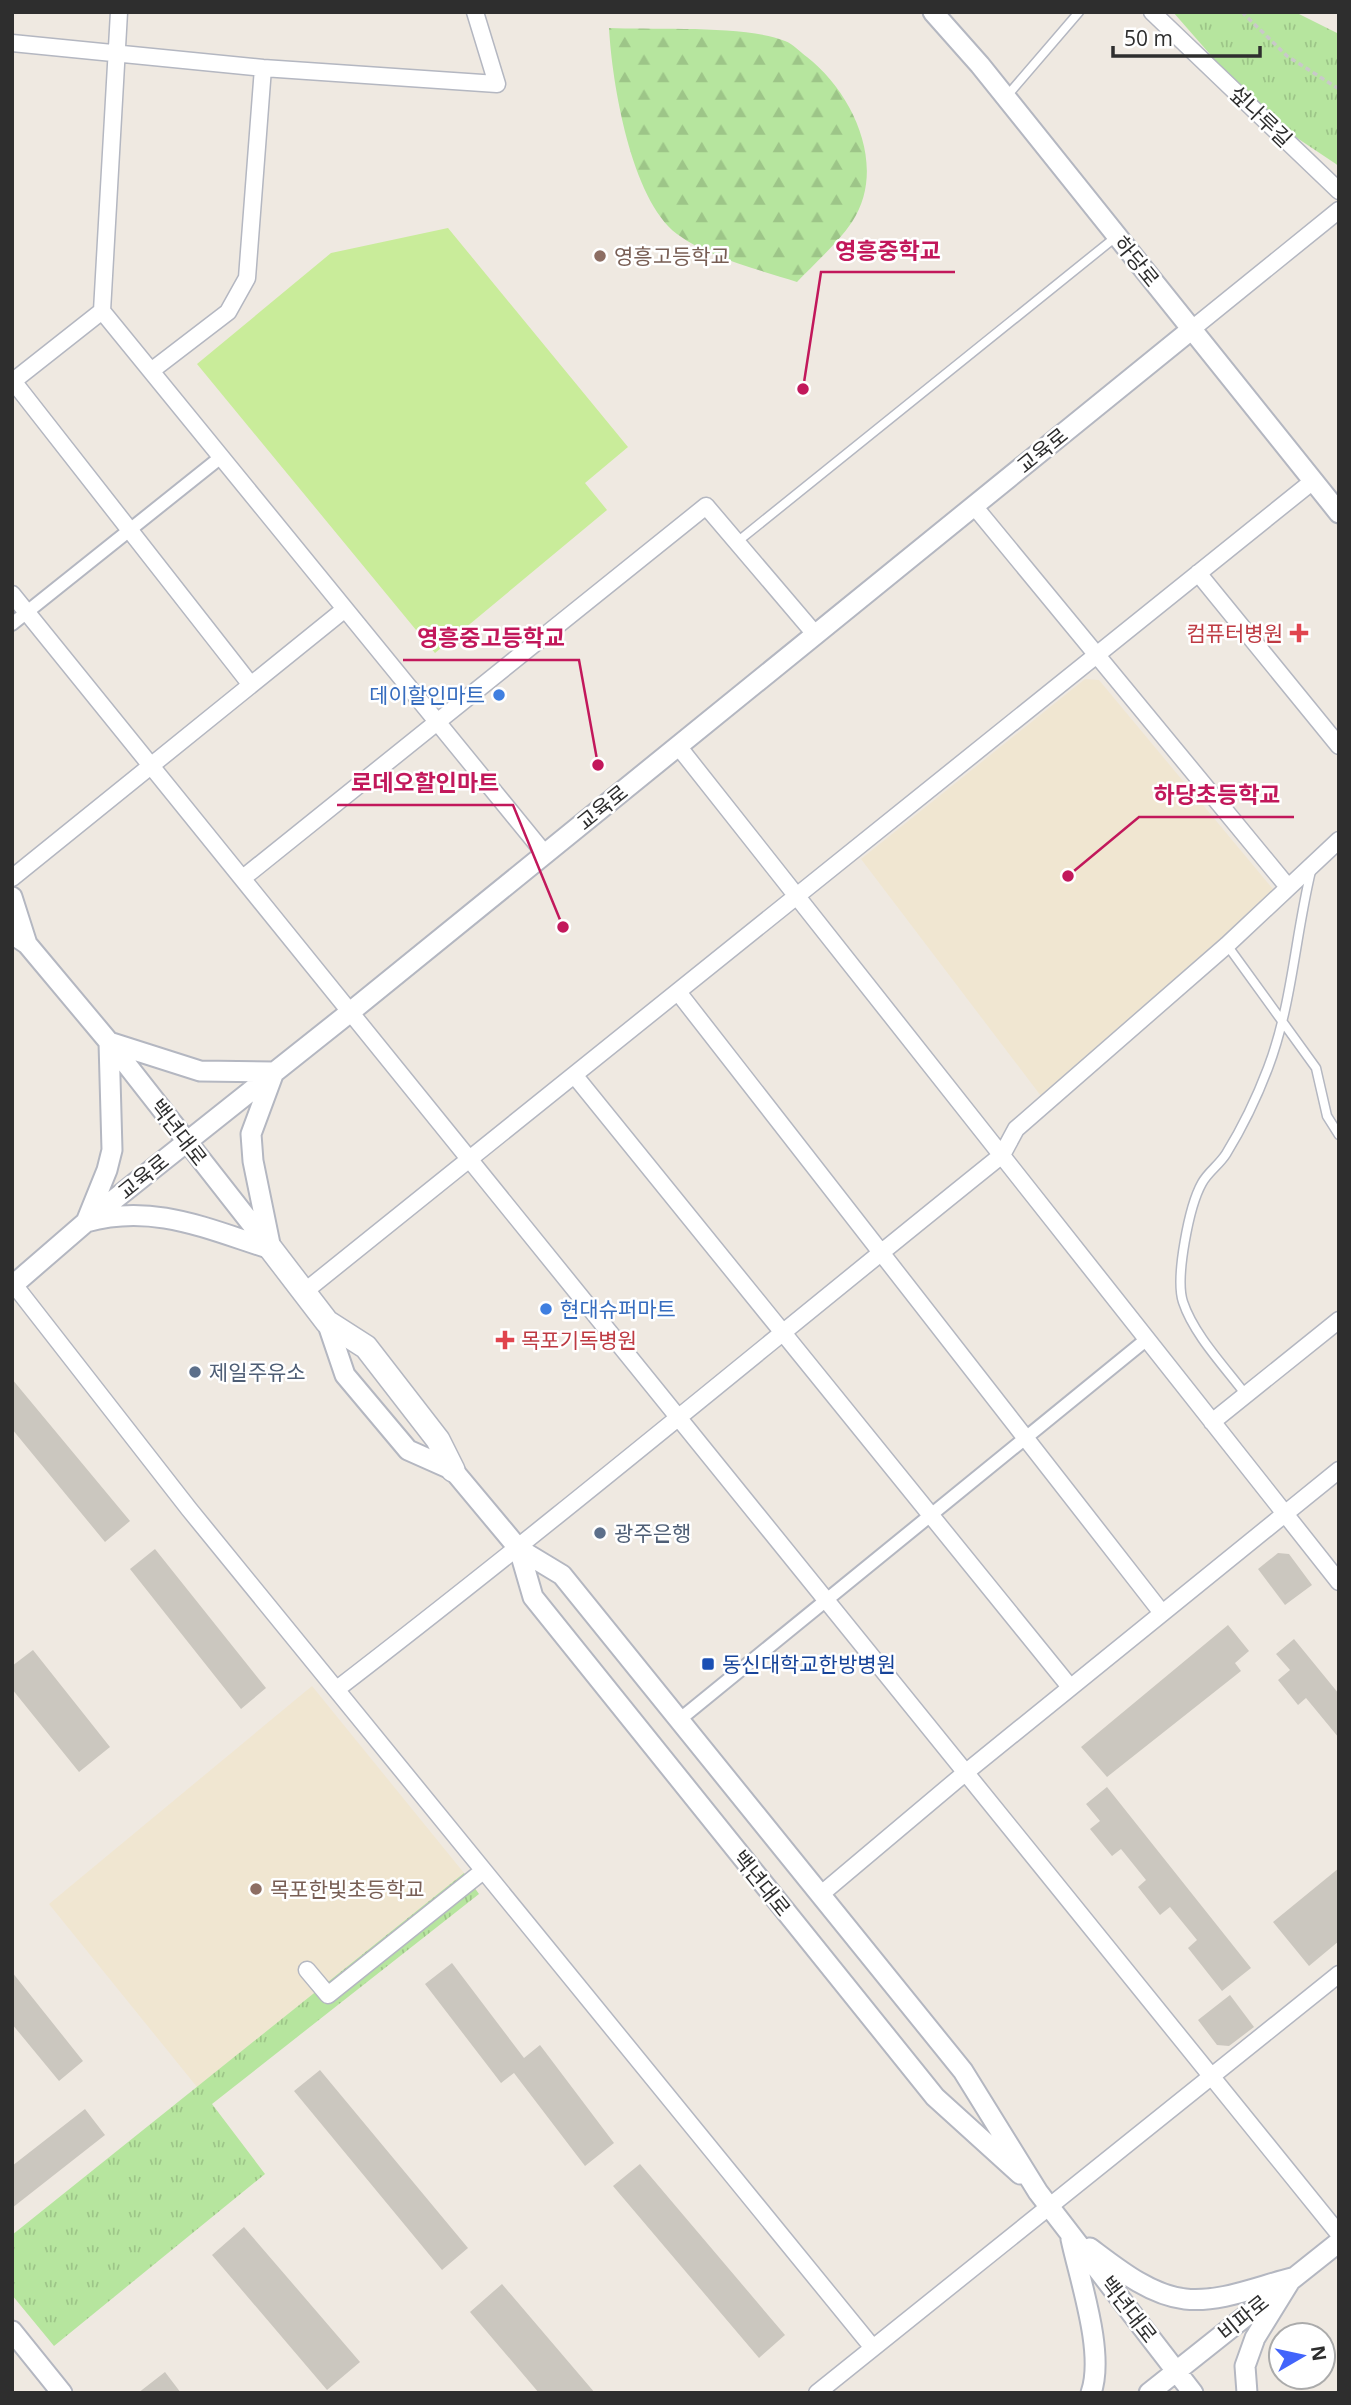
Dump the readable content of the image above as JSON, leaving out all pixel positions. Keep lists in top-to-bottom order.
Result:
{
  "streets": {
    "main road": ["백년대로"],
    "street": [
      "섶나루길",
      "하당로",
      "교육로",
      "비파로"
    ]
  },
  "crossings": [
    ["하당로", "교육로"],
    ["교육로", "백년대로"],
    ["백년대로", "비파로"]
  ],
  "places": {
    "other": [
      "영흥고등학교",
      "영흥중학교",
      "데이할인마트",
      "영흥중고등학교",
      "하당초등학교",
      "로데오할인마트",
      "현대슈퍼마트",
      "제일주유소",
      "광주은행",
      "목포한빛초등학교"
    ],
    "health": ["컴퓨터병원", "목포기독병원"],
    "transit": ["동신대학교한방병원"]
  },
  "scale_bar": "50 m",
  "north": "right"
}
